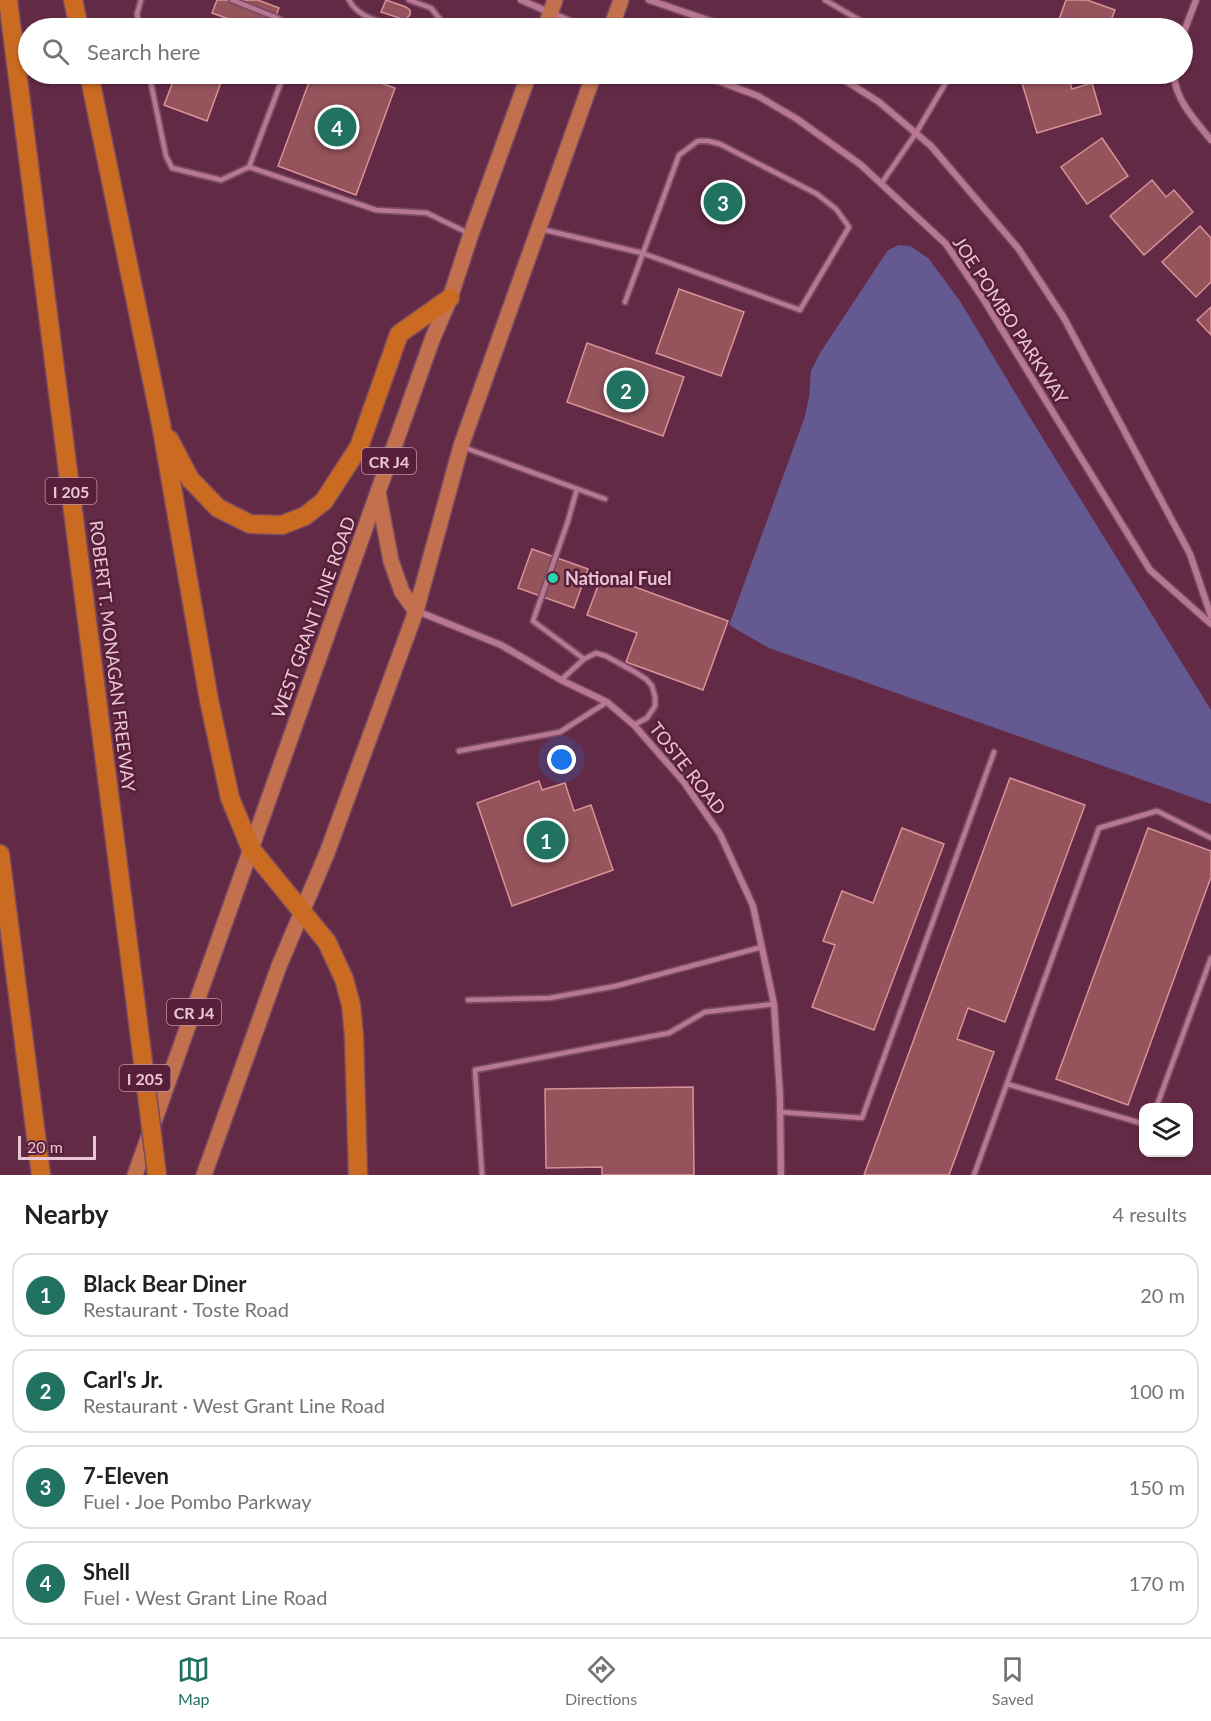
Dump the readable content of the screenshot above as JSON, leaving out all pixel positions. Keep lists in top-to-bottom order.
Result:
{
  "streets": {
    "highway": ["I 205", "ROBERT T. MONAGAN FREEWAY"],
    "main road": ["CR J4", "WEST GRANT LINE ROAD"],
    "street": ["JOE POMBO PARKWAY", "TOSTE ROAD"]
  },
  "places": ["National Fuel"],
  "scale_bar": "20 m",
  "page": {
    "search": "Search here",
    "pins": [
      "4",
      "3",
      "2",
      "1"
    ],
    "scale": "20 m",
    "heading": ["Nearby", "4 results"],
    "list": [
      {
        "mark": "1",
        "name": "Black Bear Diner",
        "note": "Restaurant · Toste Road",
        "value": "20 m"
      },
      {
        "mark": "2",
        "name": "Carl's Jr.",
        "note": "Restaurant · West Grant Line Road",
        "value": "100 m"
      },
      {
        "mark": "3",
        "name": "7-Eleven",
        "note": "Fuel · Joe Pombo Parkway",
        "value": "150 m"
      },
      {
        "mark": "4",
        "name": "Shell",
        "note": "Fuel · West Grant Line Road",
        "value": "170 m"
      }
    ],
    "nav": ["Map", "Directions", "Saved"]
  }
}
